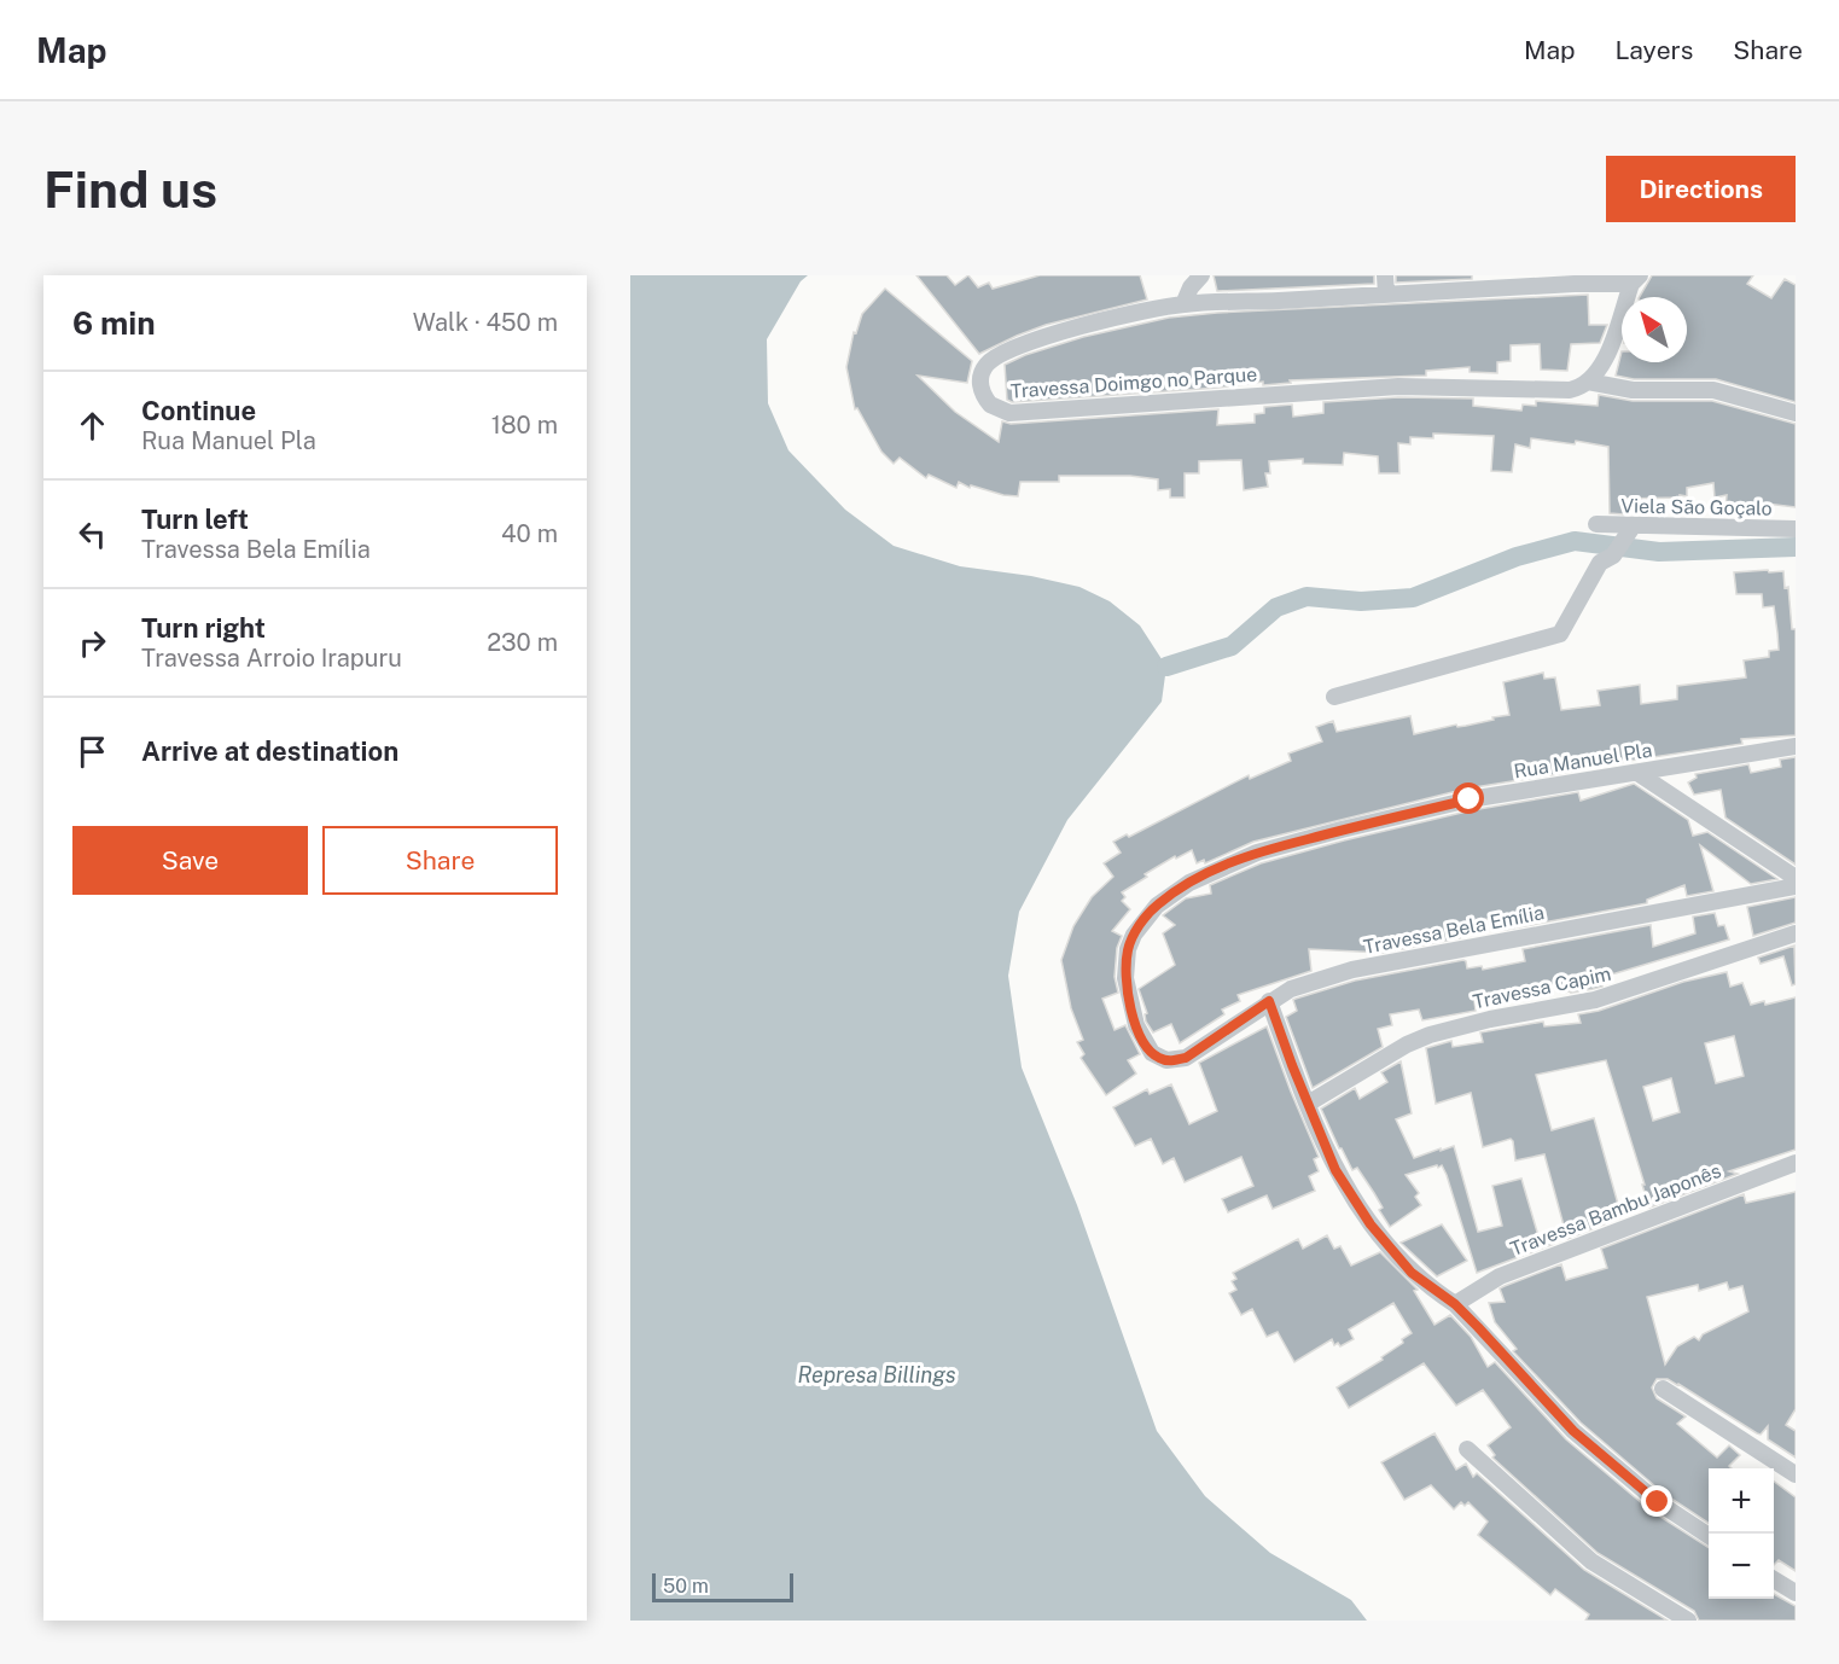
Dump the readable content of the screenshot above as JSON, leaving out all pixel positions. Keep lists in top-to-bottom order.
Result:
{
  "streets": {
    "street": [
      "Travessa Doimgo no Parque",
      "Viela São Goçalo",
      "Rua Manuel Pla",
      "Travessa Bela Emília",
      "Travessa Capim",
      "Travessa Bambu Japonês"
    ]
  },
  "crossings": [
    ["Rua Manuel Pla", "Travessa Bela Emília"]
  ],
  "water": ["Represa Billings"],
  "scale_bar": "50 m",
  "north": "top left",
  "page": {
    "header": "Map",
    "nav": ["Map", "Layers", "Share"],
    "buttons": [
      "Directions",
      ["Save", "Share"]
    ],
    "title": "Find us",
    "heading": ["6 min", "Walk · 450 m"],
    "list": [
      ["Continue", "Rua Manuel Pla", "180 m"],
      ["Turn left", "Travessa Bela Emília", "40 m"],
      ["Turn right", "Travessa Arroio Irapuru", "230 m"],
      "Arrive at destination"
    ],
    "map_buttons": ["+", "−"],
    "scale": "50 m"
  }
}
